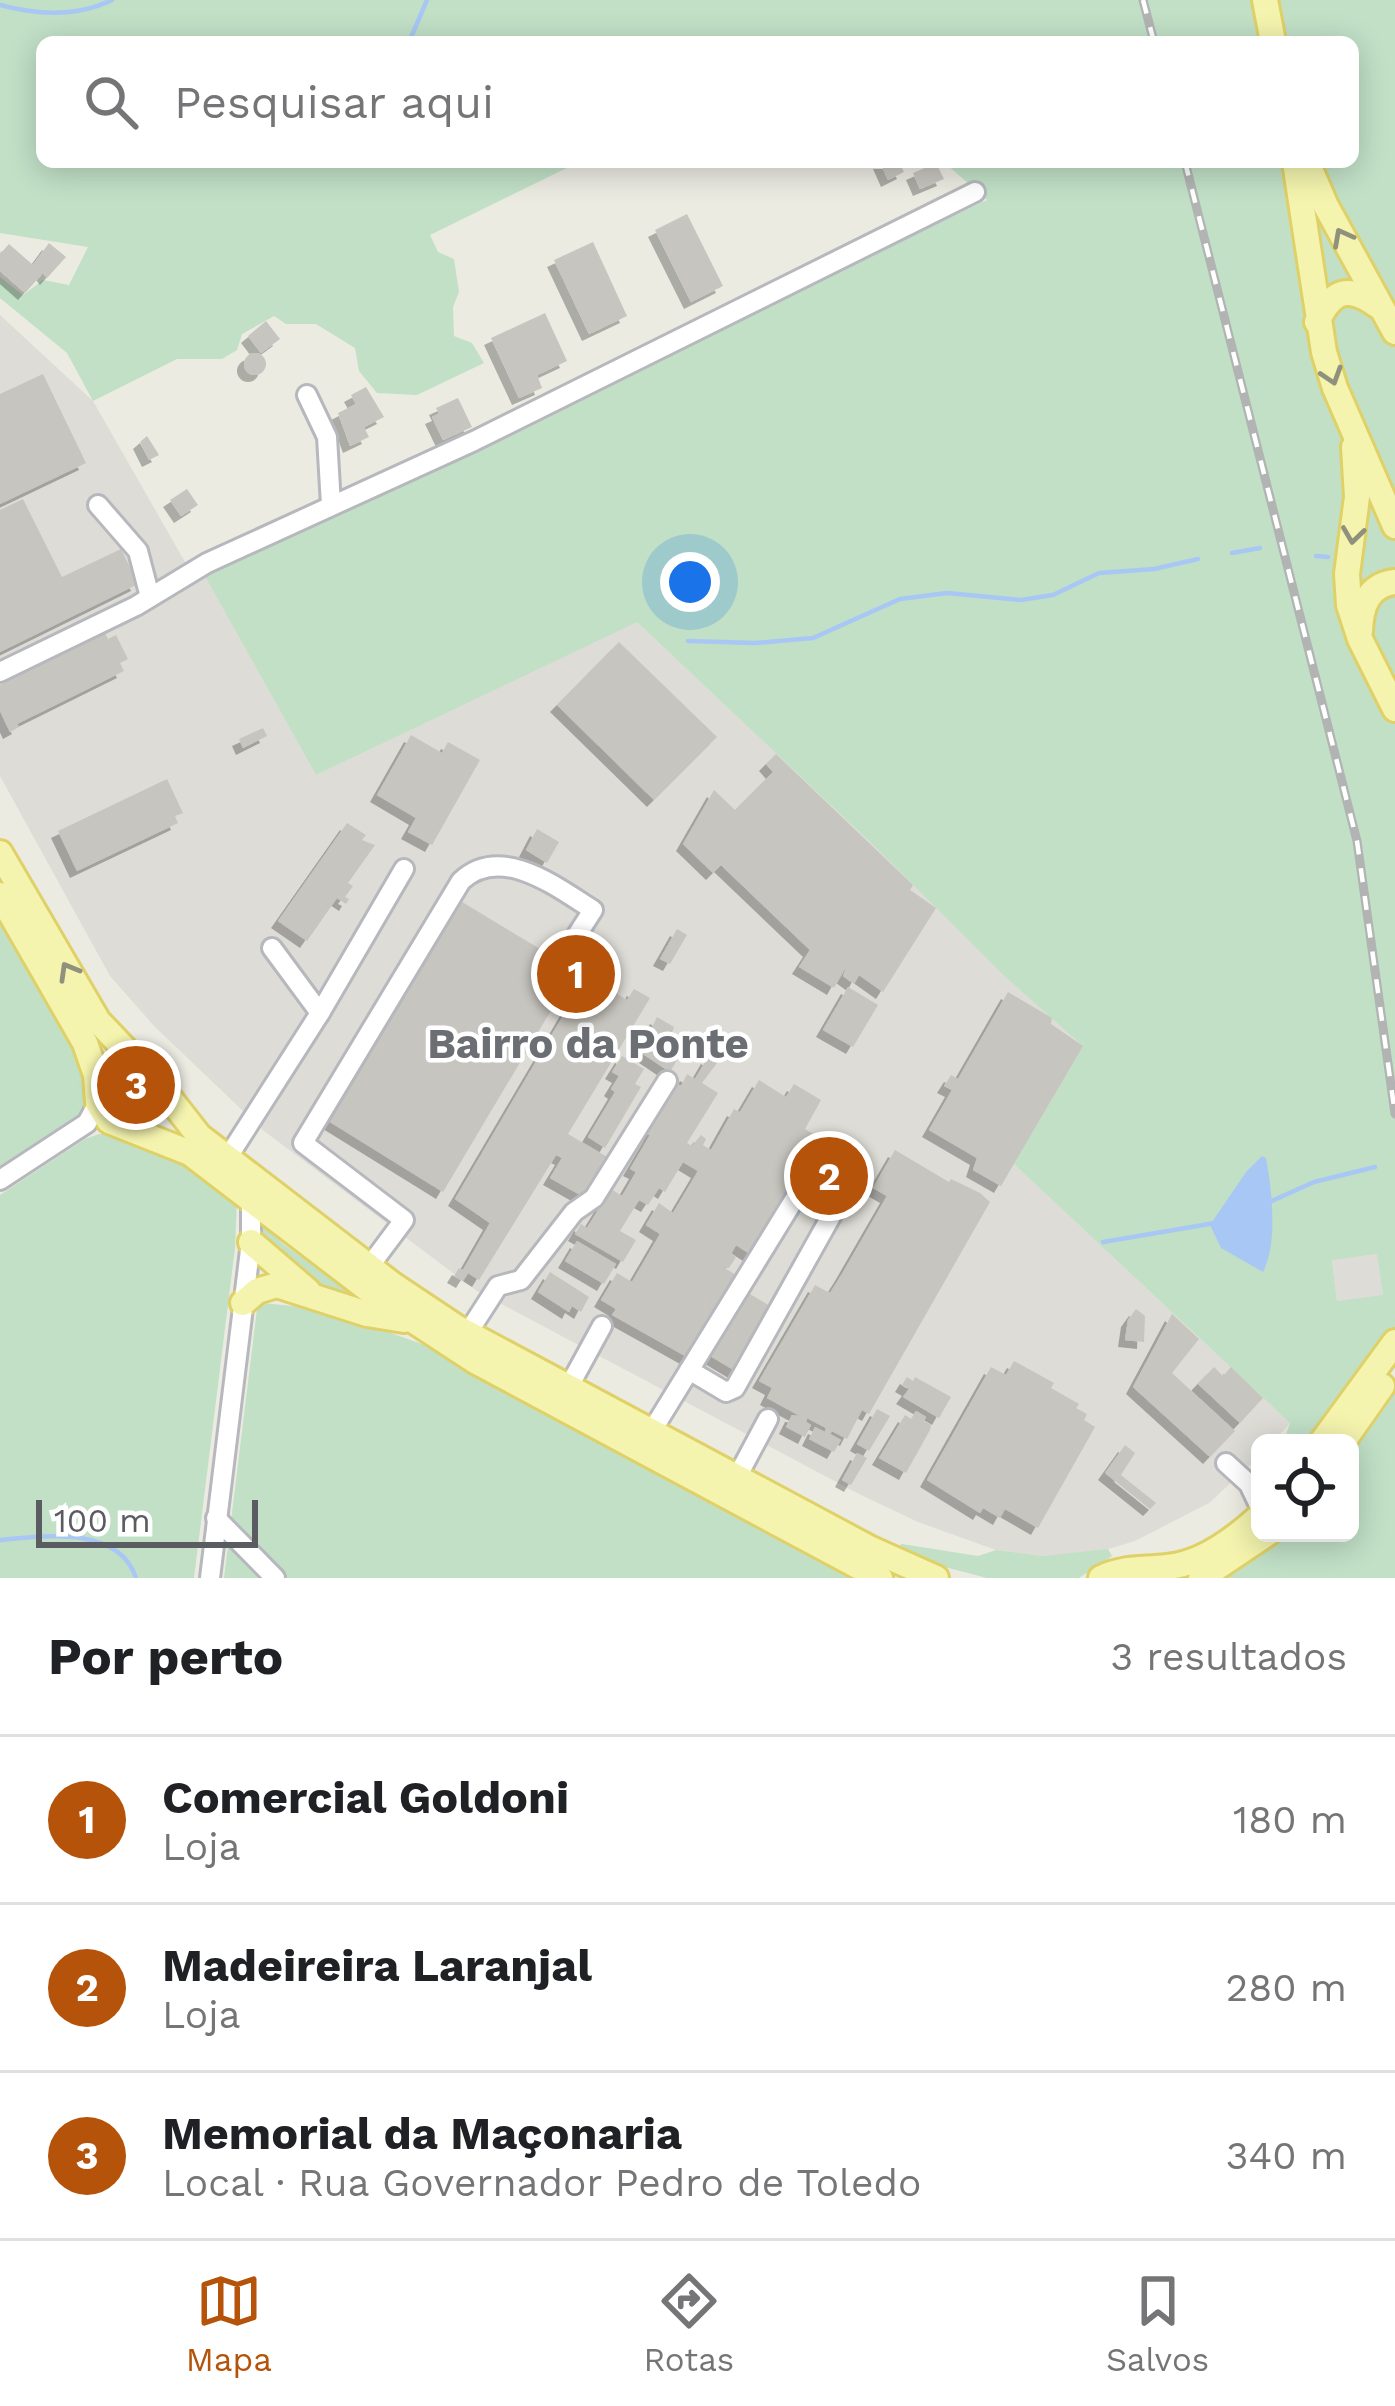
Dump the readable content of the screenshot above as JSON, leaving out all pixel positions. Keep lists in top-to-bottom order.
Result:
{
  "districts": ["Bairro da Ponte"],
  "scale_bar": "100 m",
  "page": {
    "search": "Pesquisar aqui",
    "pins": ["1", "3", "2"],
    "scale": "100 m",
    "heading": ["Por perto", "3 resultados"],
    "list": [
      {
        "mark": "1",
        "name": "Comercial Goldoni",
        "note": "Loja",
        "value": "180 m"
      },
      {
        "mark": "2",
        "name": "Madeireira Laranjal",
        "note": "Loja",
        "value": "280 m"
      },
      {
        "mark": "3",
        "name": "Memorial da Maçonaria",
        "note": "Local · Rua Governador Pedro de Toledo",
        "value": "340 m"
      }
    ],
    "nav": ["Mapa", "Rotas", "Salvos"]
  }
}
